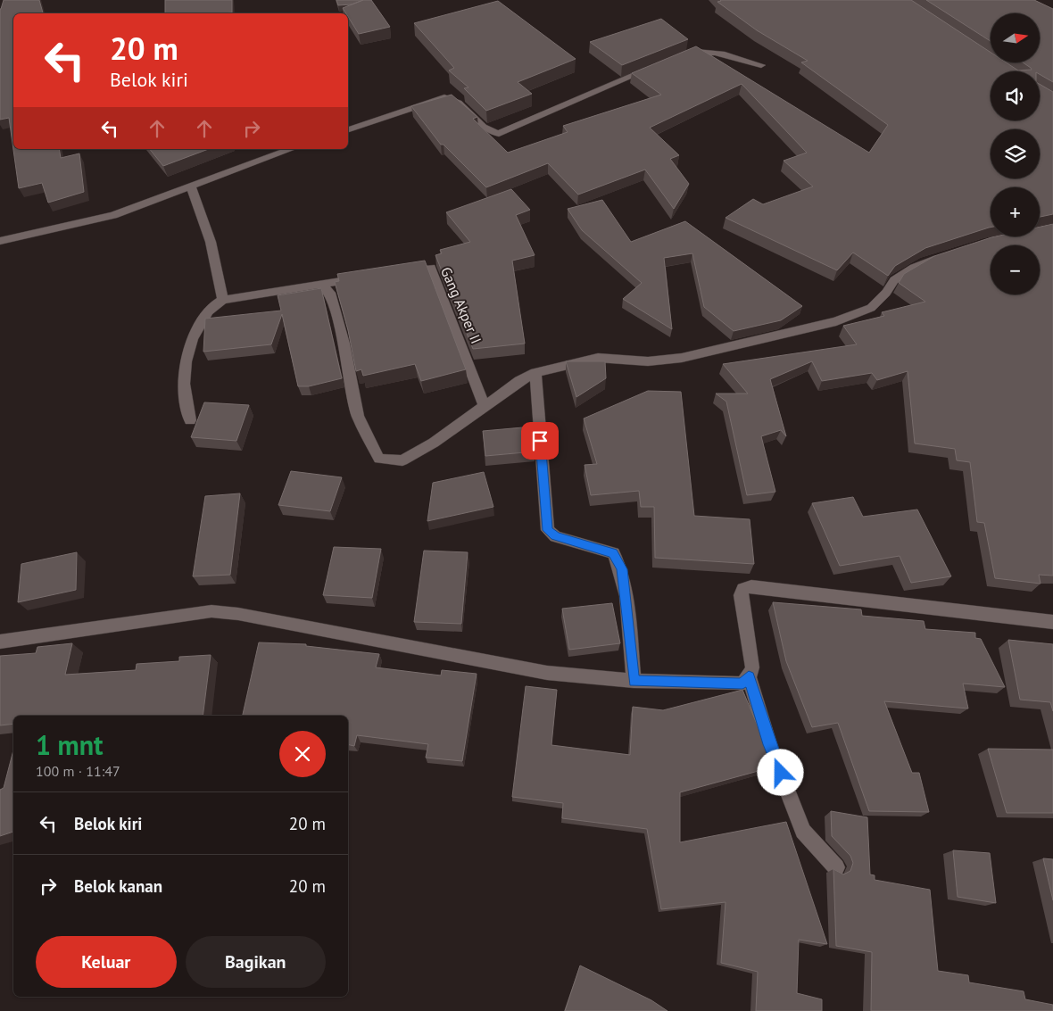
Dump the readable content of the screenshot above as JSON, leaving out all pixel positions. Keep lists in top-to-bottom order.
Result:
{
  "streets": {
    "street": ["Gang Akper II"]
  },
  "north": "right",
  "page": {
    "map_buttons": ["+", "−"],
    "turn": ["20 m", "Belok kiri"],
    "heading": ["1 mnt", "100 m · 11:47"],
    "list": [
      {
        "name": "Belok kiri",
        "value": "20 m"
      },
      {
        "name": "Belok kanan",
        "value": "20 m"
      }
    ],
    "buttons": ["Keluar", "Bagikan"]
  }
}
